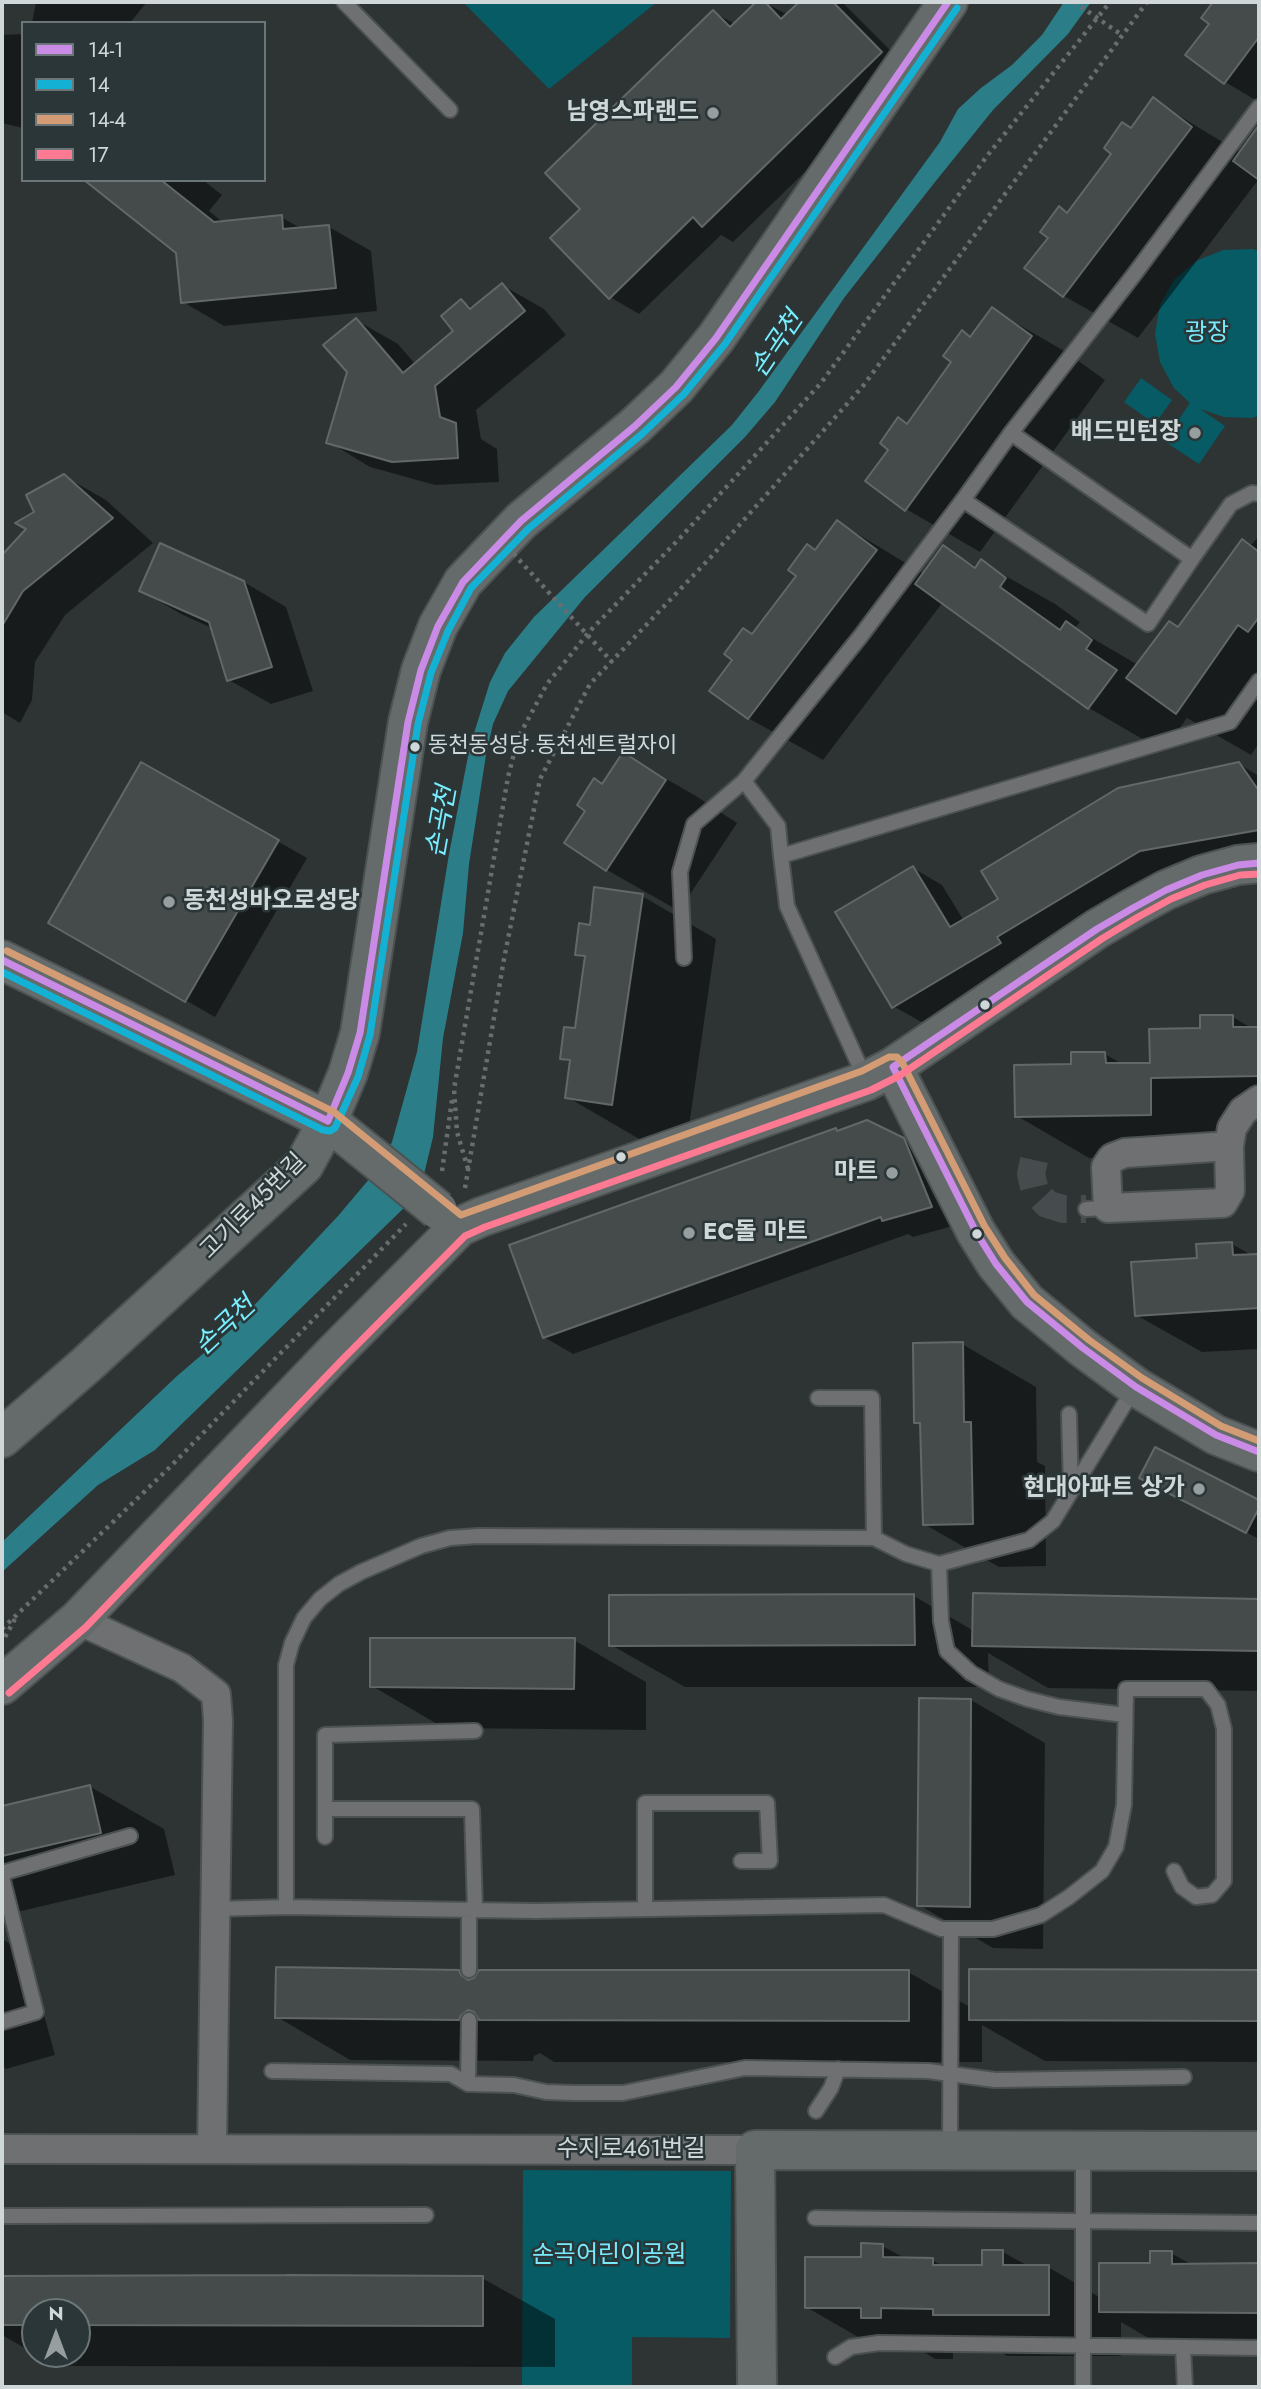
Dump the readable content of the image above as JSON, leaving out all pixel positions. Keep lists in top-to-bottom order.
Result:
{
  "streets": {
    "street": ["고기로45번길", "수지로461번길"]
  },
  "water": ["손곡천"],
  "parks": ["광장", "손곡어린이공원"],
  "places": [
    "남영스파랜드",
    "배드민턴장",
    "동천동성당.동천센트럴자이",
    "동천성바오로성당",
    "마트",
    "EC돌 마트",
    "현대아파트 상가"
  ],
  "lines": [
    "transit line 14-1",
    "transit line 14",
    "transit line 17",
    "transit line 14-4"
  ],
  "legend": [
    "14-1",
    "14",
    "14-4",
    "17"
  ],
  "north": "top"
}
